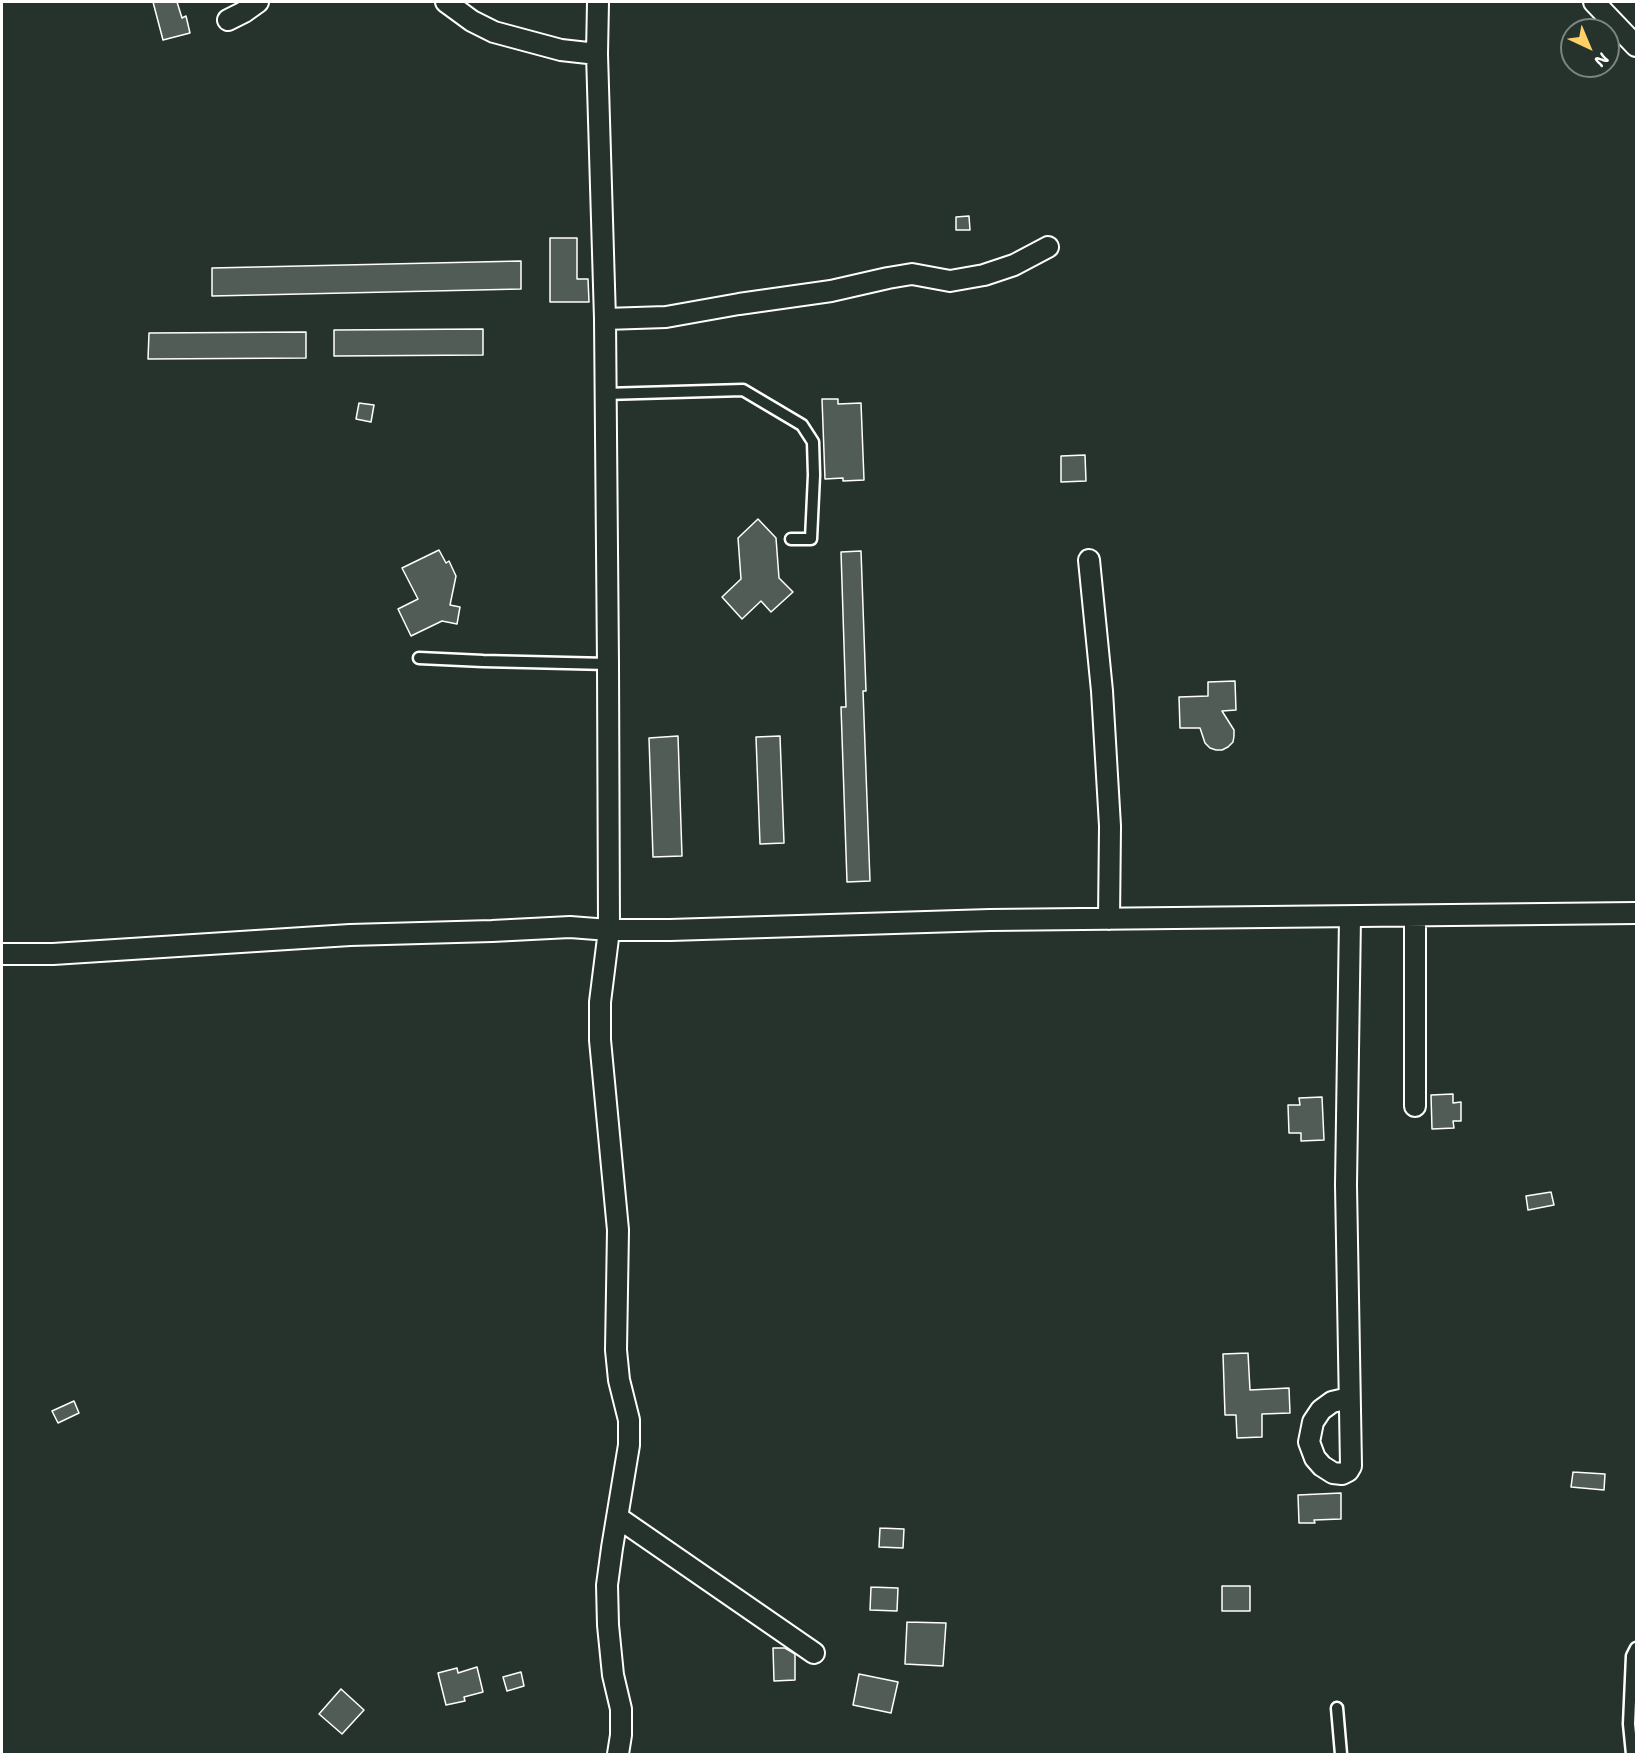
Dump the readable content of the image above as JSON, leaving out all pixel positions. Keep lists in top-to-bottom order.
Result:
{
  "north": "bottom right"
}
